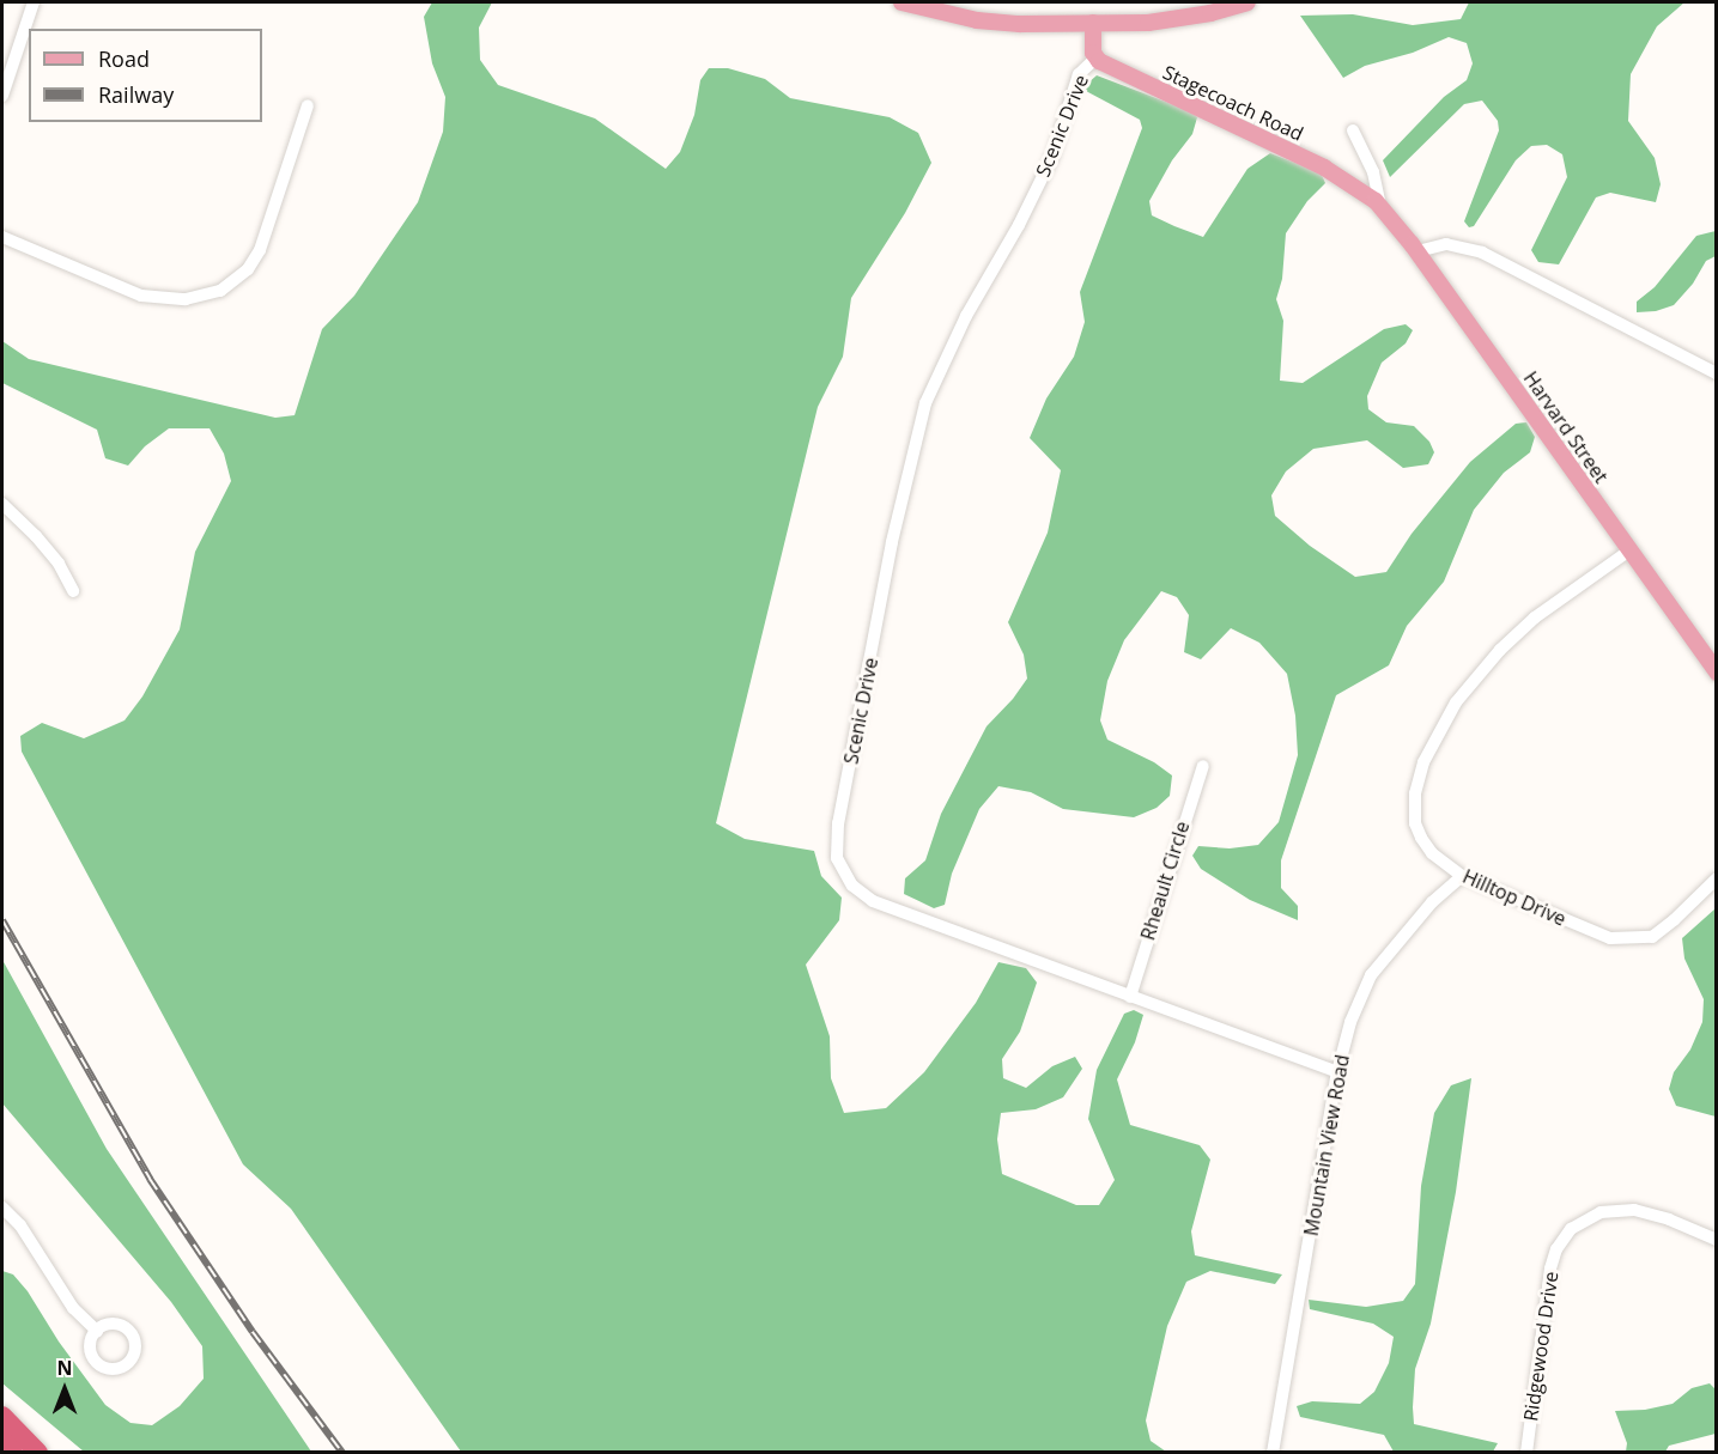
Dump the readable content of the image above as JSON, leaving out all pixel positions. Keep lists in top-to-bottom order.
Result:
{
  "streets": {
    "main road": ["Stagecoach Road", "Harvard Street"],
    "street": [
      "Scenic Drive",
      "Rheault Circle",
      "Hilltop Drive",
      "Mountain View Road",
      "Ridgewood Drive"
    ]
  },
  "crossings": [
    ["Stagecoach Road", "Scenic Drive"],
    ["Stagecoach Road", "Harvard Street"],
    ["Scenic Drive", "Rheault Circle"],
    ["Scenic Drive", "Mountain View Road"],
    ["Harvard Street", "Hilltop Drive"],
    ["Hilltop Drive", "Mountain View Road"]
  ],
  "legend": ["Road", "Railway"],
  "north": "top"
}
